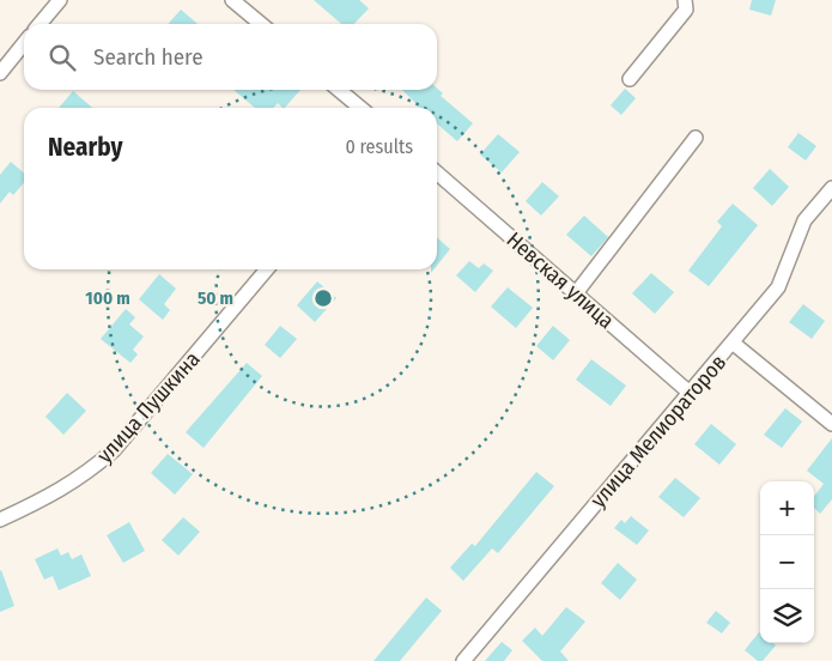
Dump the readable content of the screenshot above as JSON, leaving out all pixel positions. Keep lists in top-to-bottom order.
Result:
{
  "streets": {
    "street": ["Невская улица", "улица Пушкина", "улица Мелиораторов"]
  },
  "crossings": [
    ["Невская улица", "улица Мелиораторов"]
  ],
  "page": {
    "search": "Search here",
    "heading": ["Nearby", "0 results"],
    "map_buttons": ["+", "−"]
  },
  "rings": ["50 m", "100 m"]
}
